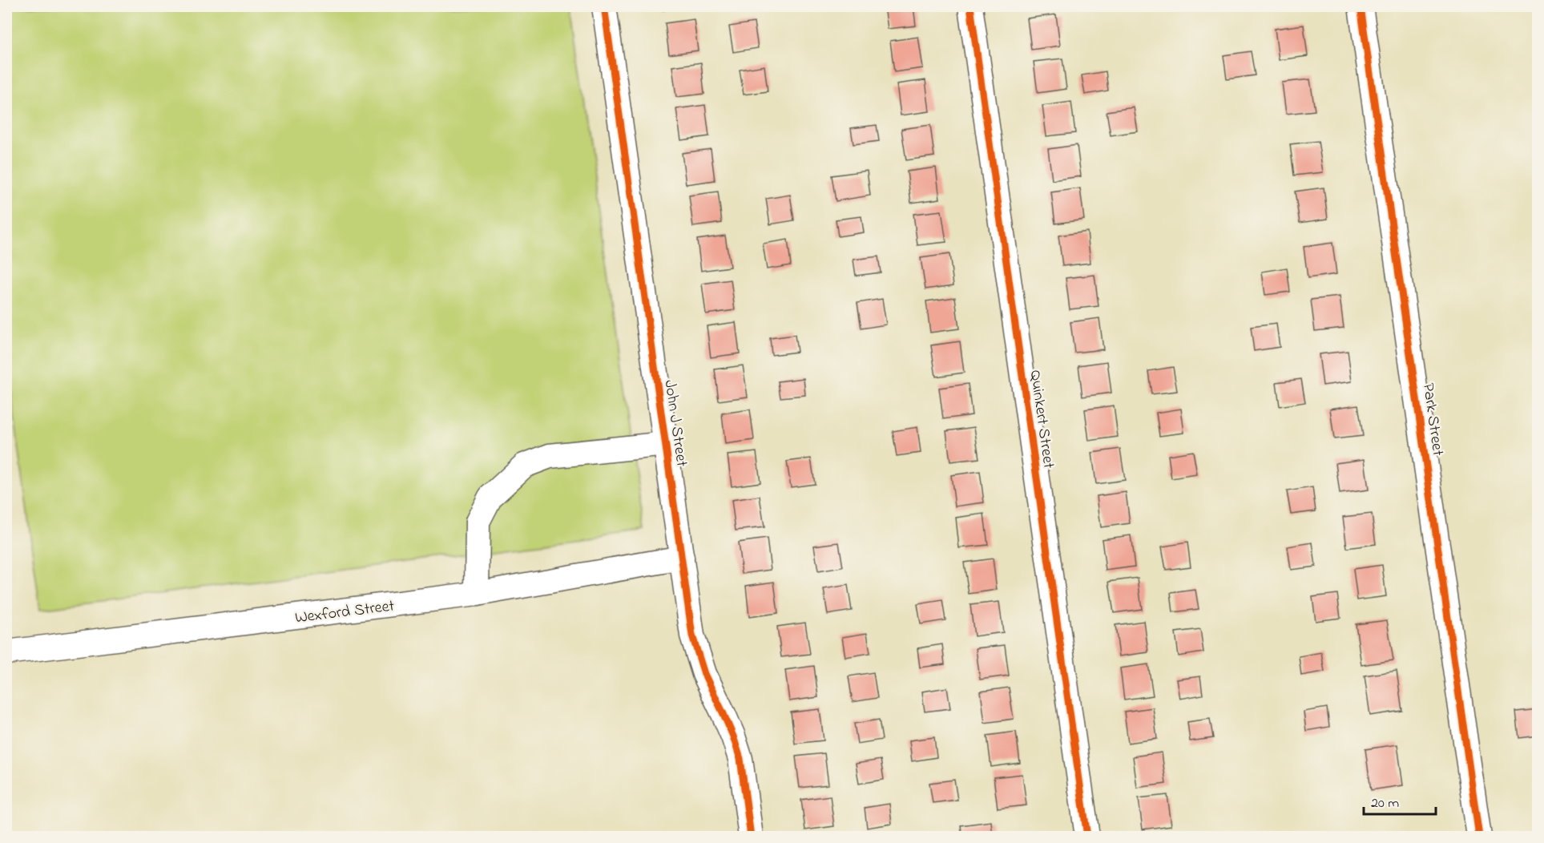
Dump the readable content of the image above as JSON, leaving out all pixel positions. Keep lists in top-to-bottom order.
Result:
{
  "streets": {
    "street": [
      "Quinkert Street",
      "Park Street",
      "John J Street",
      "Wexford Street"
    ]
  },
  "crossings": [
    ["John J Street", "Wexford Street"]
  ],
  "scale_bar": "20 m"
}
